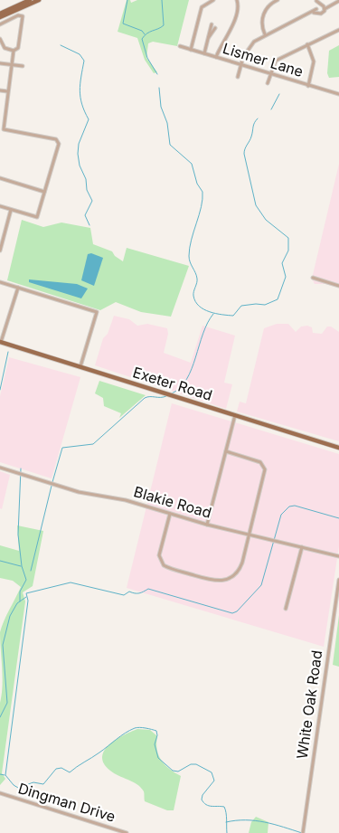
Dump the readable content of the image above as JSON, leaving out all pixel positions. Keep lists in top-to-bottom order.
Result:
{
  "streets": {
    "main road": ["Exeter Road"],
    "street": [
      "Lismer Lane",
      "Blakie Road",
      "White Oak Road",
      "Dingman Drive"
    ]
  }
}
